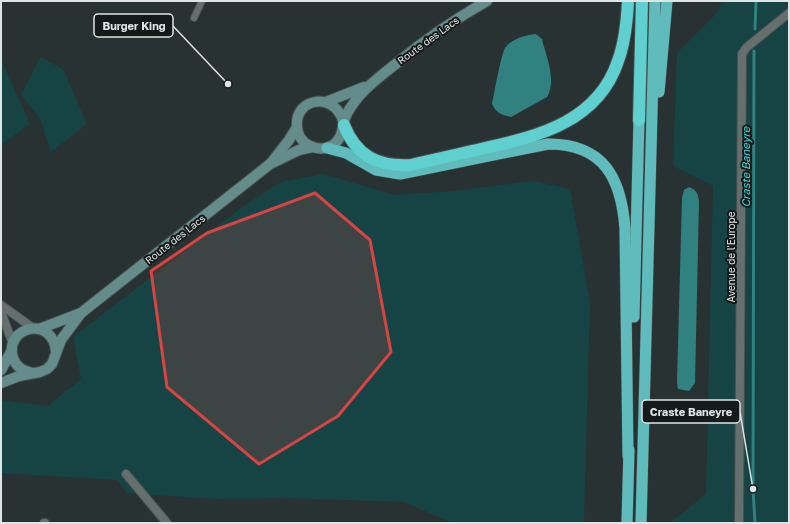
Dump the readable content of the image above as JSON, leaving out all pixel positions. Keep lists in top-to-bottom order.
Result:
{
  "streets": {
    "main road": ["Route des Lacs"],
    "street": ["Avenue de l'Europe"]
  },
  "water": ["Craste Baneyre"],
  "places": ["Burger King", "Craste Baneyre"]
}
